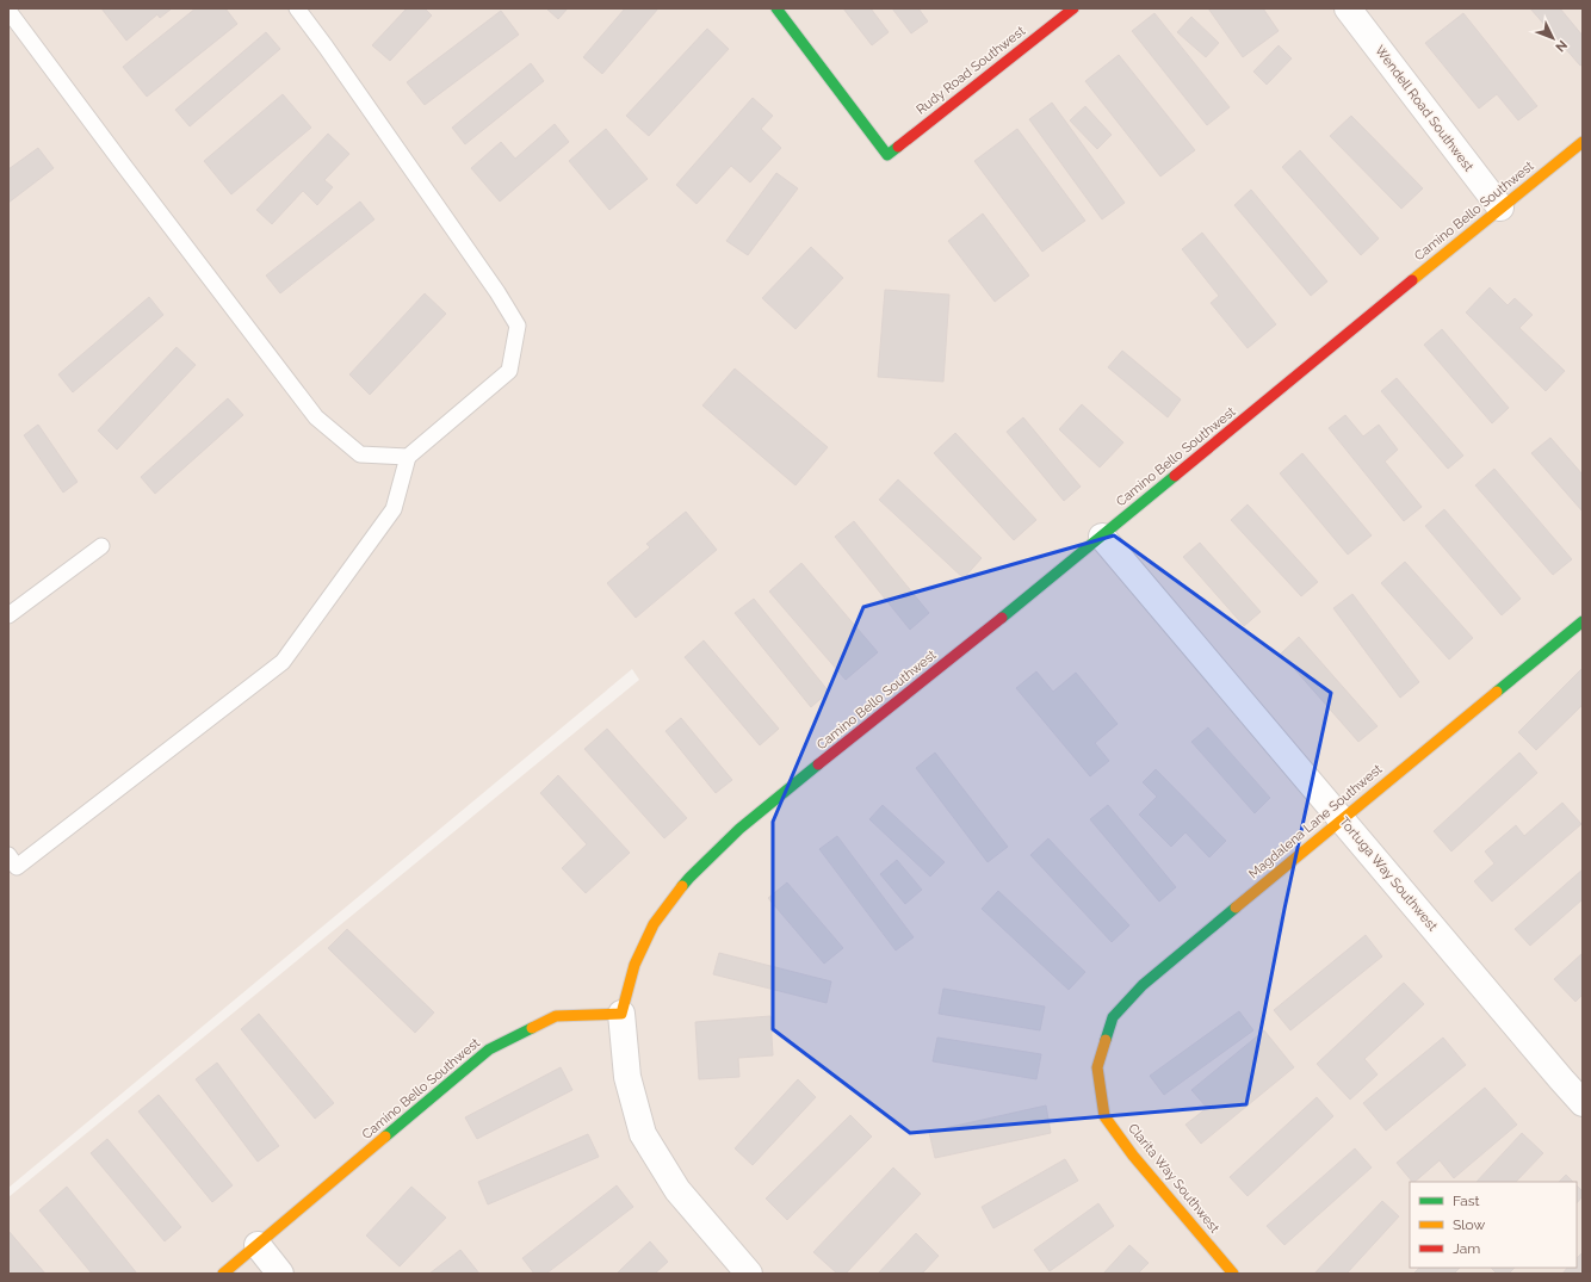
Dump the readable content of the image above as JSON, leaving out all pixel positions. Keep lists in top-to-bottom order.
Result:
{
  "streets": {
    "street": [
      "Rudy Road Southwest",
      "Wendell Road Southwest",
      "Camino Bello Southwest",
      "Magdalena Lane Southwest",
      "Tortuga Way Southwest",
      "Clarita Way Southwest"
    ]
  },
  "crossings": [
    ["Wendell Road Southwest", "Camino Bello Southwest"],
    ["Camino Bello Southwest", "Tortuga Way Southwest"],
    ["Magdalena Lane Southwest", "Tortuga Way Southwest"],
    ["Magdalena Lane Southwest", "Clarita Way Southwest"]
  ],
  "legend": ["Fast", "Slow", "Jam"],
  "north": "bottom right"
}
